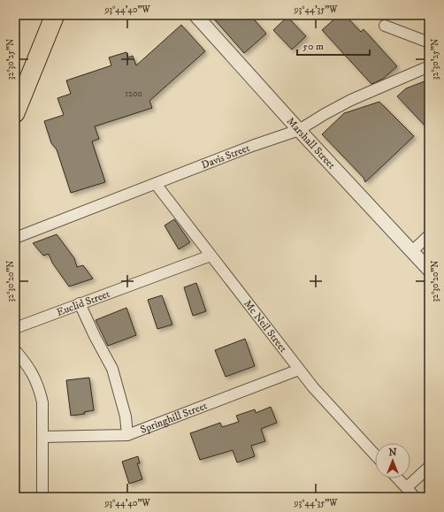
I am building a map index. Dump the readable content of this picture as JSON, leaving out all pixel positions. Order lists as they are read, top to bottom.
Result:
{
  "streets": {
    "street": [
      "Marshall Street",
      "Davis Street",
      "Euclid Street",
      "Mc Neil Street",
      "Springhill Street"
    ]
  },
  "crossings": [
    ["Marshall Street", "Davis Street"],
    ["Davis Street", "Mc Neil Street"],
    ["Euclid Street", "Mc Neil Street"],
    ["Mc Neil Street", "Springhill Street"]
  ],
  "house_numbers": ["1200"],
  "scale_bar": "50 m",
  "north": "top",
  "coordinates": [
    "93°44'40\"W",
    "93°44'35\"W",
    "32°30'25\"N",
    "32°30'20\"N"
  ]
}
